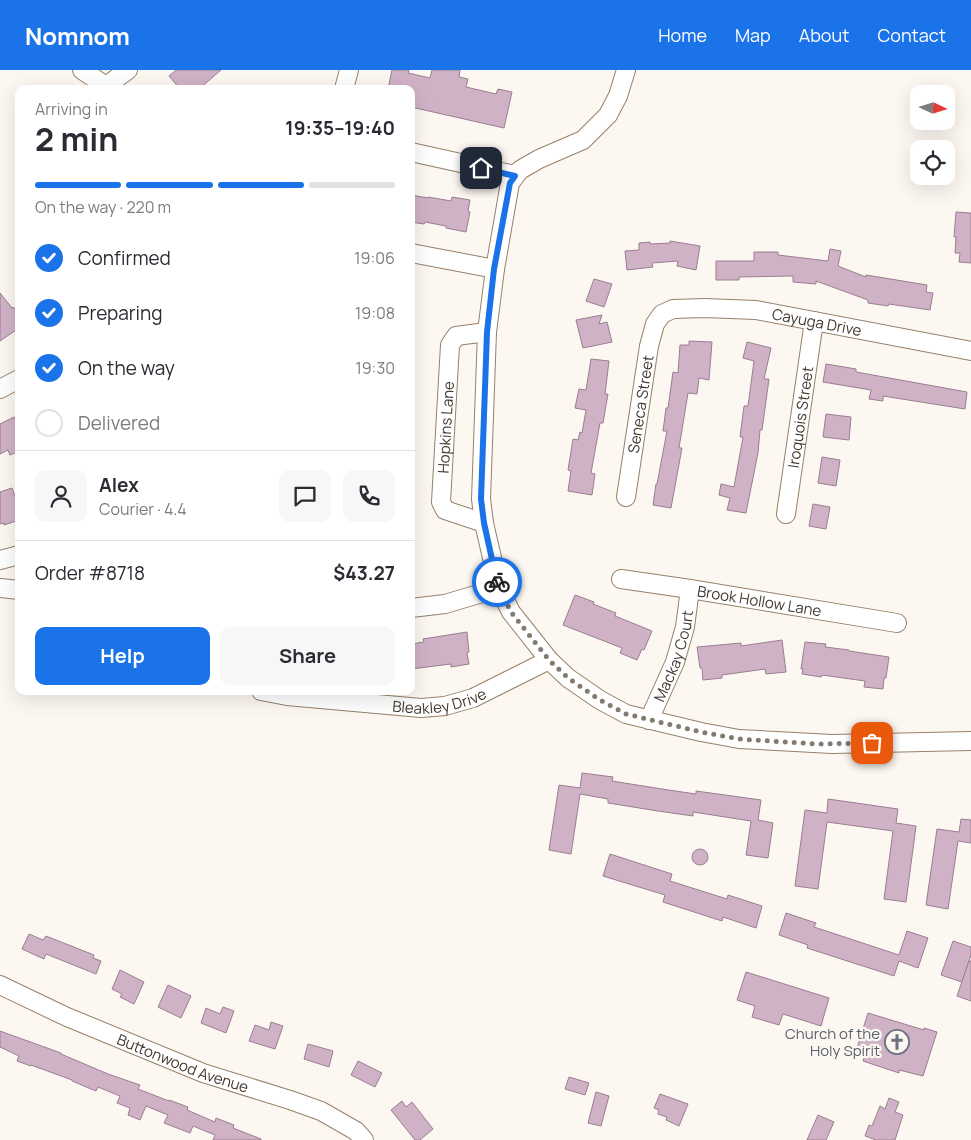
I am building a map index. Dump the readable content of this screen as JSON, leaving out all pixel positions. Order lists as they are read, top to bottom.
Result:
{
  "streets": {
    "street": [
      "Cayuga Drive",
      "Seneca Street",
      "Iroquois Street",
      "Hopkins Lane",
      "Brook Hollow Lane",
      "Mackay Court",
      "Bleakley Drive",
      "Buttonwood Avenue"
    ]
  },
  "crossings": [
    ["Cayuga Drive", "Seneca Street"],
    ["Cayuga Drive", "Iroquois Street"],
    ["Brook Hollow Lane", "Mackay Court"]
  ],
  "places": {
    "church": ["Church of the Holy Spirit"]
  },
  "north": "right",
  "page": {
    "header": "Nomnom",
    "nav": [
      "Home",
      "Map",
      "About",
      "Contact"
    ],
    "heading": ["2 min", "Arriving in", "19:35–19:40"],
    "panel": [
      "Alex",
      "Courier · 4.4",
      "Order #8718",
      "$43.27"
    ],
    "bar": "On the way · 220 m",
    "list": [
      ["Confirmed", "19:06"],
      ["Preparing", "19:08"],
      ["On the way", "19:30"],
      "Delivered"
    ],
    "buttons": ["Help", "Share"]
  }
}
